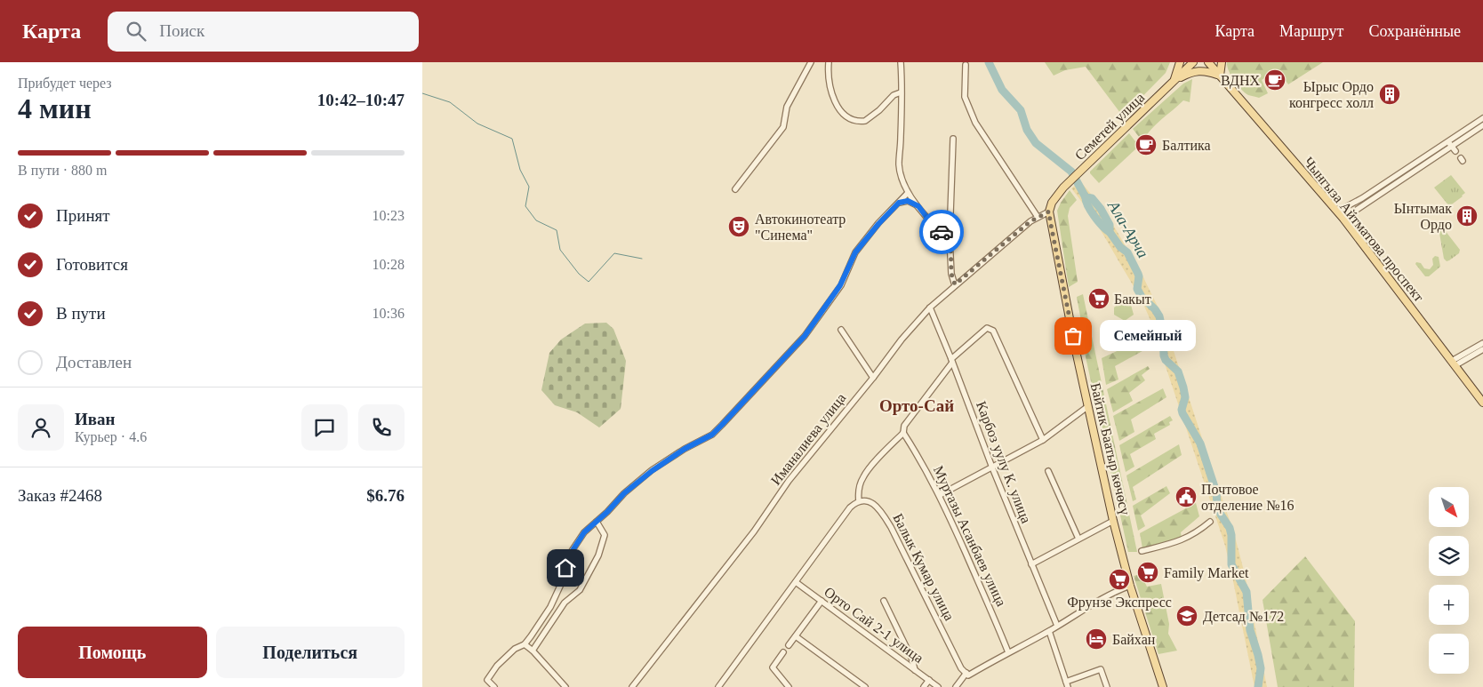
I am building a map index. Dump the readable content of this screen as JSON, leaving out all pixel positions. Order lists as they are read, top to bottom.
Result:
{
  "streets": {
    "main road": ["Семетей улица", "Чынгыза Айтматова проспект", "Байтик Баатыр көчөсү"],
    "street": [
      "Иманалиева улица",
      "Карбоз уулу К. улица",
      "Муртазы Асанбаев улица",
      "Балык Кумар улица",
      "Орто Сай 2-1 улица"
    ]
  },
  "crossings": [
    ["Семетей улица", "Иманалиева улица"],
    ["Семетей улица", "Байтик Баатыр көчөсү"],
    ["Иманалиева улица", "Байтик Баатыр көчөсү"],
    ["Иманалиева улица", "Карбоз уулу К. улица"]
  ],
  "districts": ["Орто-Сай"],
  "water": ["Ала-Арча"],
  "places": {
    "cafe": ["ВДНХ", "Балтика"],
    "building": ["Ырыс Ордо конгресс холл", "Ынтымак Ордо"],
    "theatre": ["Автокинотеатр \"Синема\""],
    "supermarket": ["Бакыт", "Family Market", "Фрунзе Экспресс"],
    "other": ["Семейный"],
    "public building": ["Почтовое отделение №16"],
    "school or university": ["Детсад №172"],
    "hotel": ["Байхан"]
  },
  "north": "bottom right",
  "page": {
    "header": "Карта",
    "search": "Поиск",
    "nav": ["Карта", "Маршрут", "Сохранённые"],
    "heading": ["4 мин", "Прибудет через", "10:42–10:47"],
    "panel": [
      "Иван",
      "Курьер · 4.6",
      "Заказ #2468",
      "$6.76"
    ],
    "bar": "В пути · 880 m",
    "list": [
      ["Принят", "10:23"],
      ["Готовится", "10:28"],
      ["В пути", "10:36"],
      "Доставлен"
    ],
    "bubble": "Семейный",
    "map_buttons": ["+", "−"],
    "buttons": ["Помощь", "Поделиться"]
  }
}
